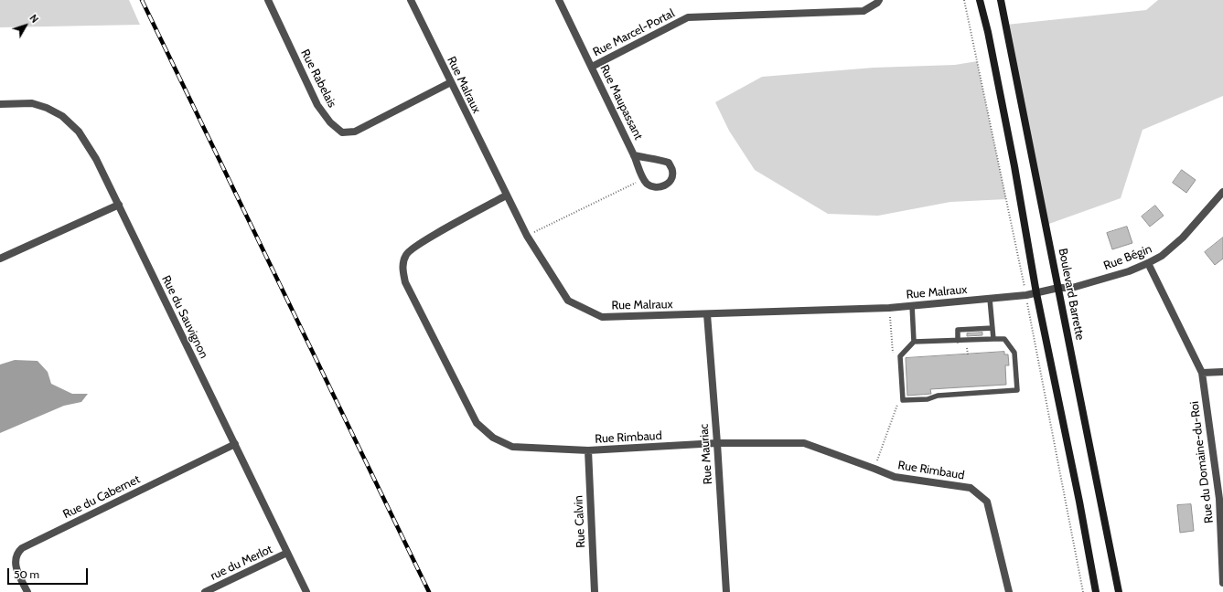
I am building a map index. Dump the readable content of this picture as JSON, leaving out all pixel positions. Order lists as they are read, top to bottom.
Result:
{
  "streets": {
    "main road": ["Boulevard Barrette"],
    "street": [
      "Rue Marcel-Portal",
      "Rue Rabelais",
      "Rue Malraux",
      "Rue Maupassant",
      "Rue Bégin",
      "Rue du Sauvignon",
      "Rue Rimbaud",
      "Rue Mauriac",
      "Rue du Domaine-du-Roi",
      "Rue du Cabernet",
      "Rue Calvin",
      "rue du Merlot"
    ]
  },
  "crossings": [
    ["Rue Marcel-Portal", "Rue Maupassant"],
    ["Rue Rabelais", "Rue Malraux"],
    ["Rue Malraux", "Rue Bégin"],
    ["Rue Malraux", "Boulevard Barrette"],
    ["Rue Malraux", "Rue Rimbaud"],
    ["Rue Malraux", "Rue Mauriac"],
    ["Rue Bégin", "Boulevard Barrette"],
    ["Rue Bégin", "Rue du Domaine-du-Roi"],
    ["Rue du Sauvignon", "Rue du Cabernet"],
    ["Rue du Sauvignon", "rue du Merlot"],
    ["Rue Rimbaud", "Rue Mauriac"],
    ["Rue Rimbaud", "Rue Calvin"]
  ],
  "scale_bar": "50 m",
  "north": "top right"
}
